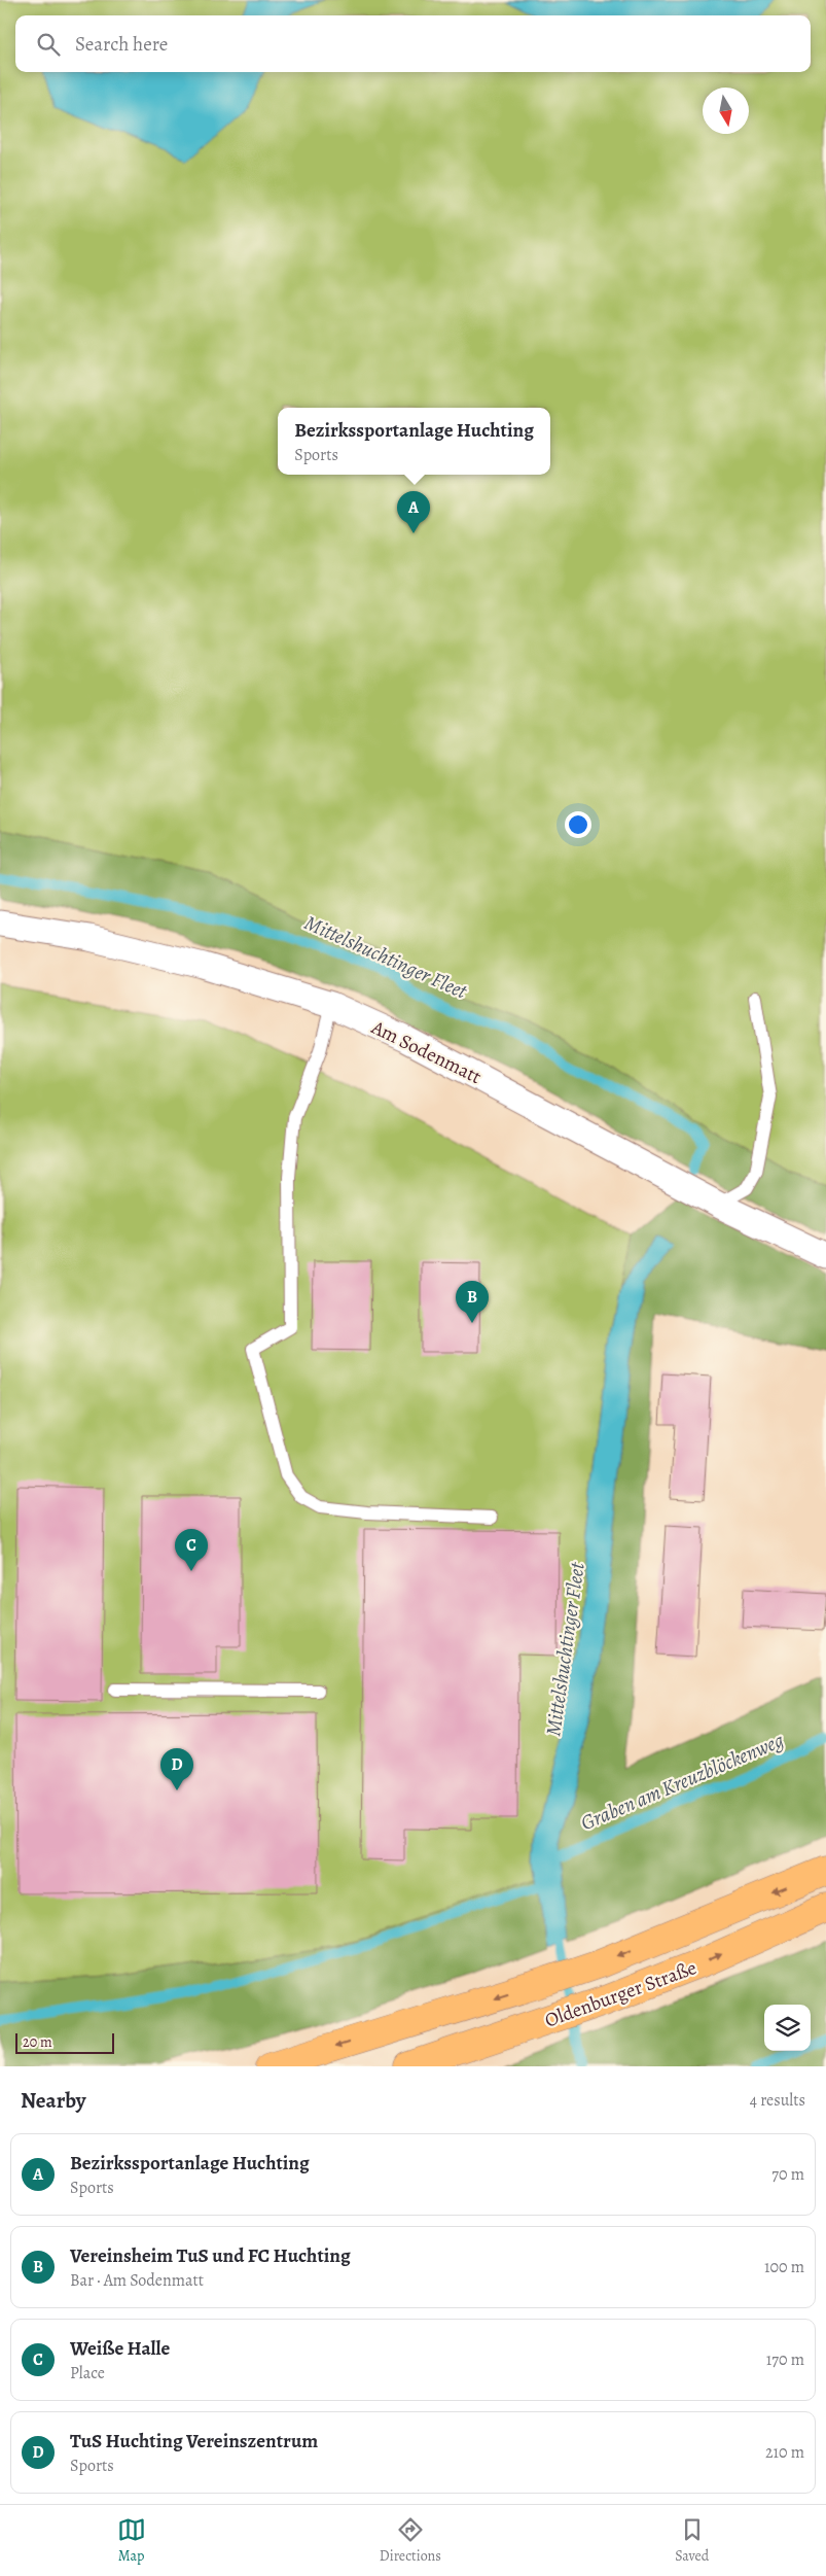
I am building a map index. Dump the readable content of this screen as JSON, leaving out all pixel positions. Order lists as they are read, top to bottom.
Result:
{
  "streets": {
    "highway": ["Oldenburger Straße"],
    "street": ["Am Sodenmatt"]
  },
  "water": ["Mittelshuchtinger Fleet", "Graben am Kreuzblöckenweg"],
  "scale_bar": "20 m",
  "north": "bottom",
  "page": {
    "search": "Search here",
    "popup": ["Bezirkssportanlage Huchting", "Sports"],
    "pins": [
      "A",
      "B",
      "C",
      "D"
    ],
    "scale": "20 m",
    "heading": ["Nearby", "4 results"],
    "list": [
      {
        "mark": "A",
        "name": "Bezirkssportanlage Huchting",
        "note": "Sports",
        "value": "70 m"
      },
      {
        "mark": "B",
        "name": "Vereinsheim TuS und FC Huchting",
        "note": "Bar · Am Sodenmatt",
        "value": "100 m"
      },
      {
        "mark": "C",
        "name": "Weiße Halle",
        "note": "Place",
        "value": "170 m"
      },
      {
        "mark": "D",
        "name": "TuS Huchting Vereinszentrum",
        "note": "Sports",
        "value": "210 m"
      }
    ],
    "nav": ["Map", "Directions", "Saved"]
  }
}
